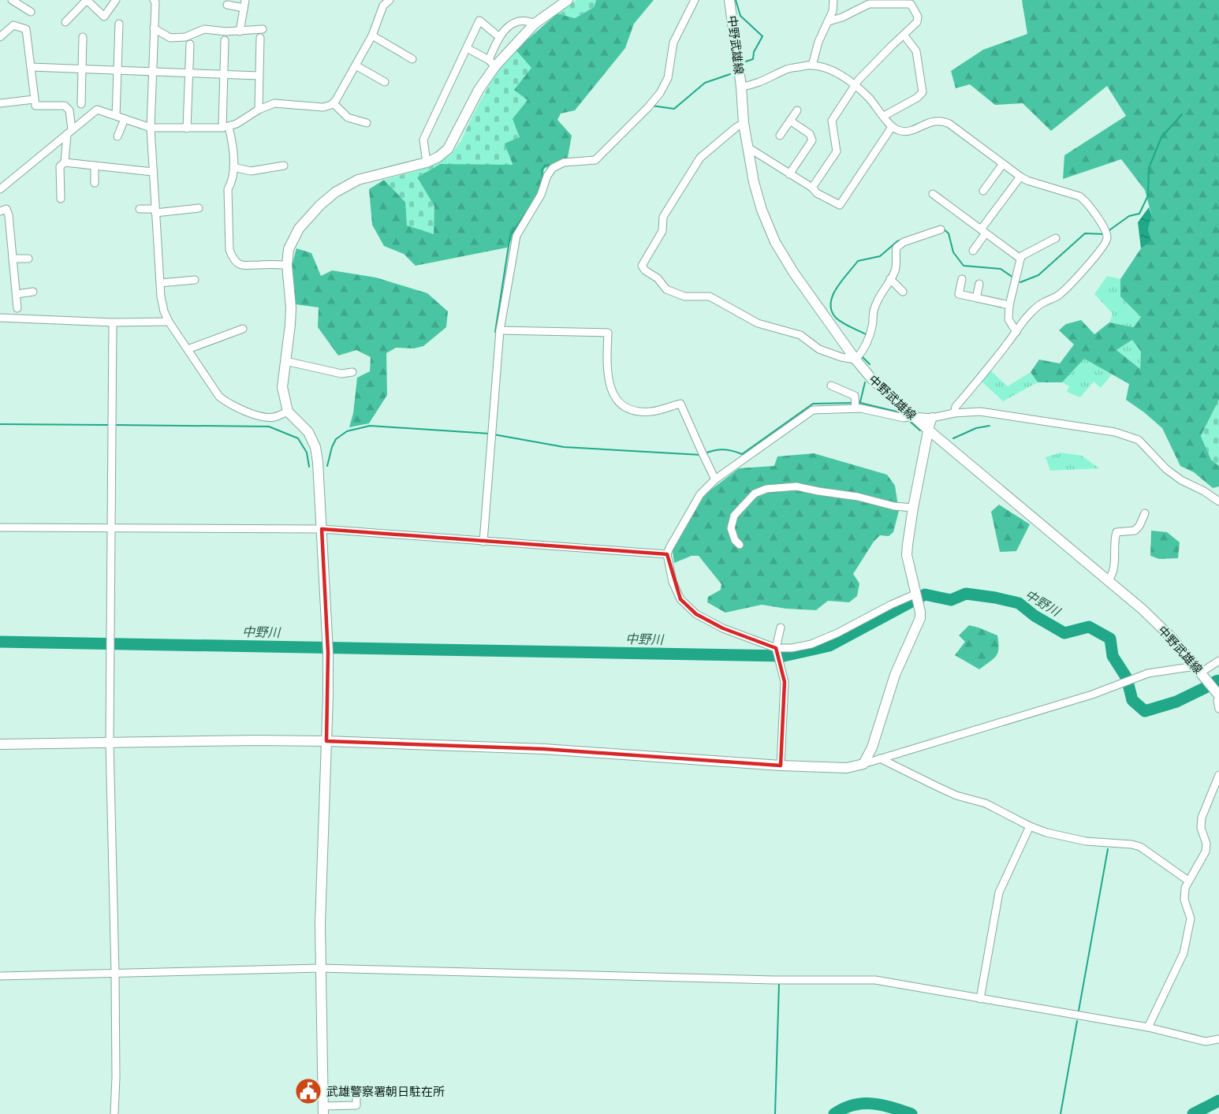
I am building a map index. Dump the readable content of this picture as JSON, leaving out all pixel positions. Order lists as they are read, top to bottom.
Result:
{
  "streets": {
    "street": ["中野武雄線"]
  },
  "water": ["中野川"],
  "places": {
    "public building": ["武雄警察署朝日駐在所"]
  }
}
